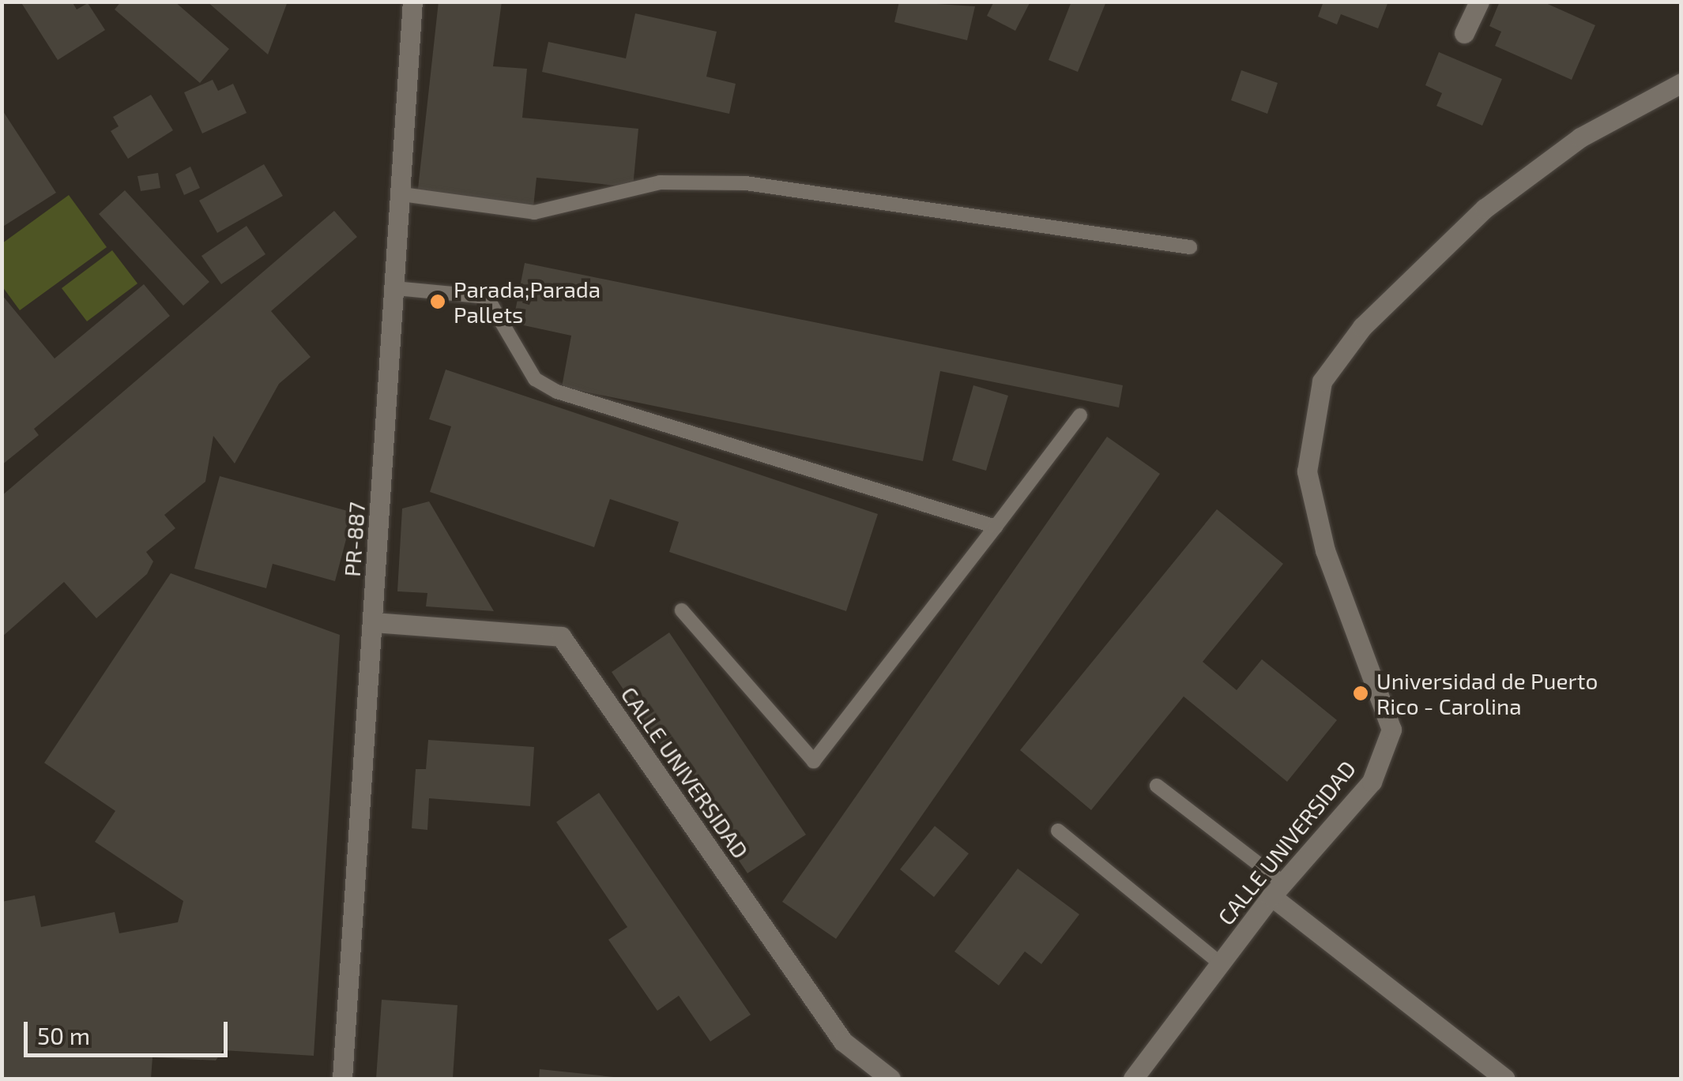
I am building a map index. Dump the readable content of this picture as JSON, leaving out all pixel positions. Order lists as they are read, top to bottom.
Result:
{
  "streets": {
    "street": ["PR-887", "CALLE UNIVERSIDAD"]
  },
  "crossings": [
    ["PR-887", "CALLE UNIVERSIDAD"]
  ],
  "places": ["Parada;Parada Pallets", "Universidad de Puerto Rico - Carolina"],
  "scale_bar": "50 m"
}
